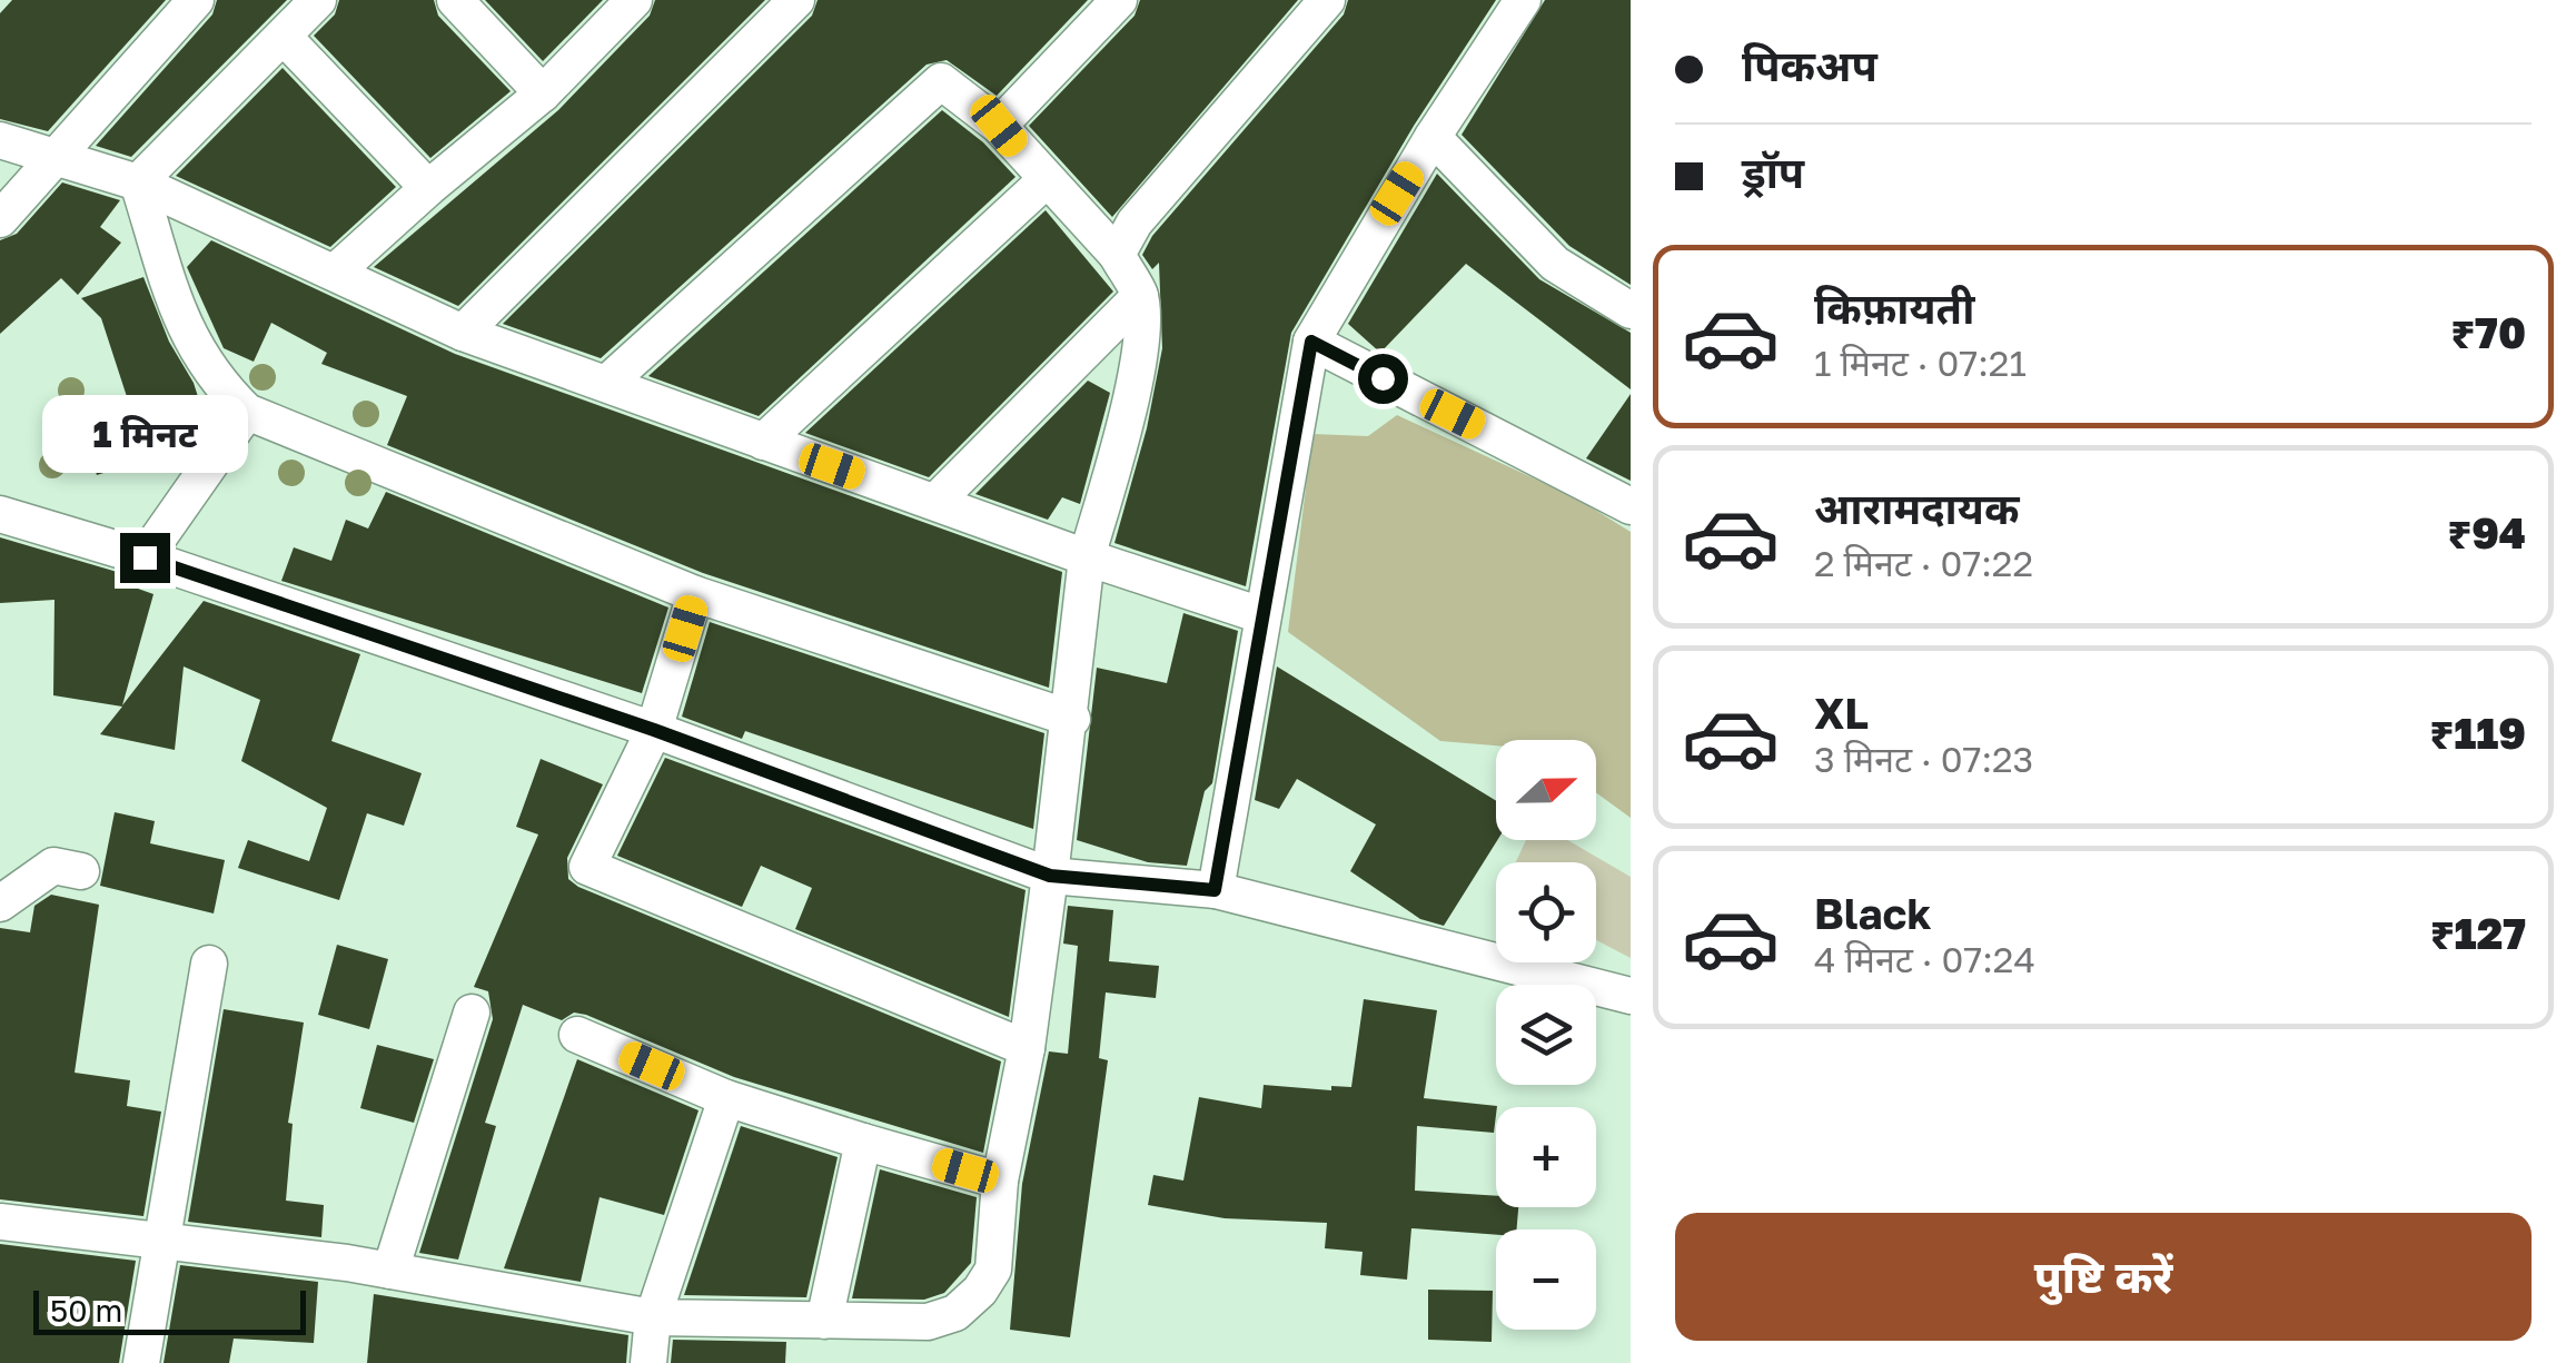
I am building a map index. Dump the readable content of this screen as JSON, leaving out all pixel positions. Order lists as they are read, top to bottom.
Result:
{
  "scale_bar": "50 m",
  "north": "right",
  "page": {
    "banner": ["पिकअप", "ड्रॉप"],
    "list": [
      {
        "name": "किफ़ायती",
        "note": "1 मिनट · 07:21",
        "value": "₹70"
      },
      {
        "name": "आरामदायक",
        "note": "2 मिनट · 07:22",
        "value": "₹94"
      },
      {
        "name": "XL",
        "note": "3 मिनट · 07:23",
        "value": "₹119"
      },
      {
        "name": "Black",
        "note": "4 मिनट · 07:24",
        "value": "₹127"
      }
    ],
    "bubble": "1 मिनट",
    "map_buttons": ["+", "−"],
    "buttons": "पुष्टि करें",
    "scale": "50 m"
  }
}
